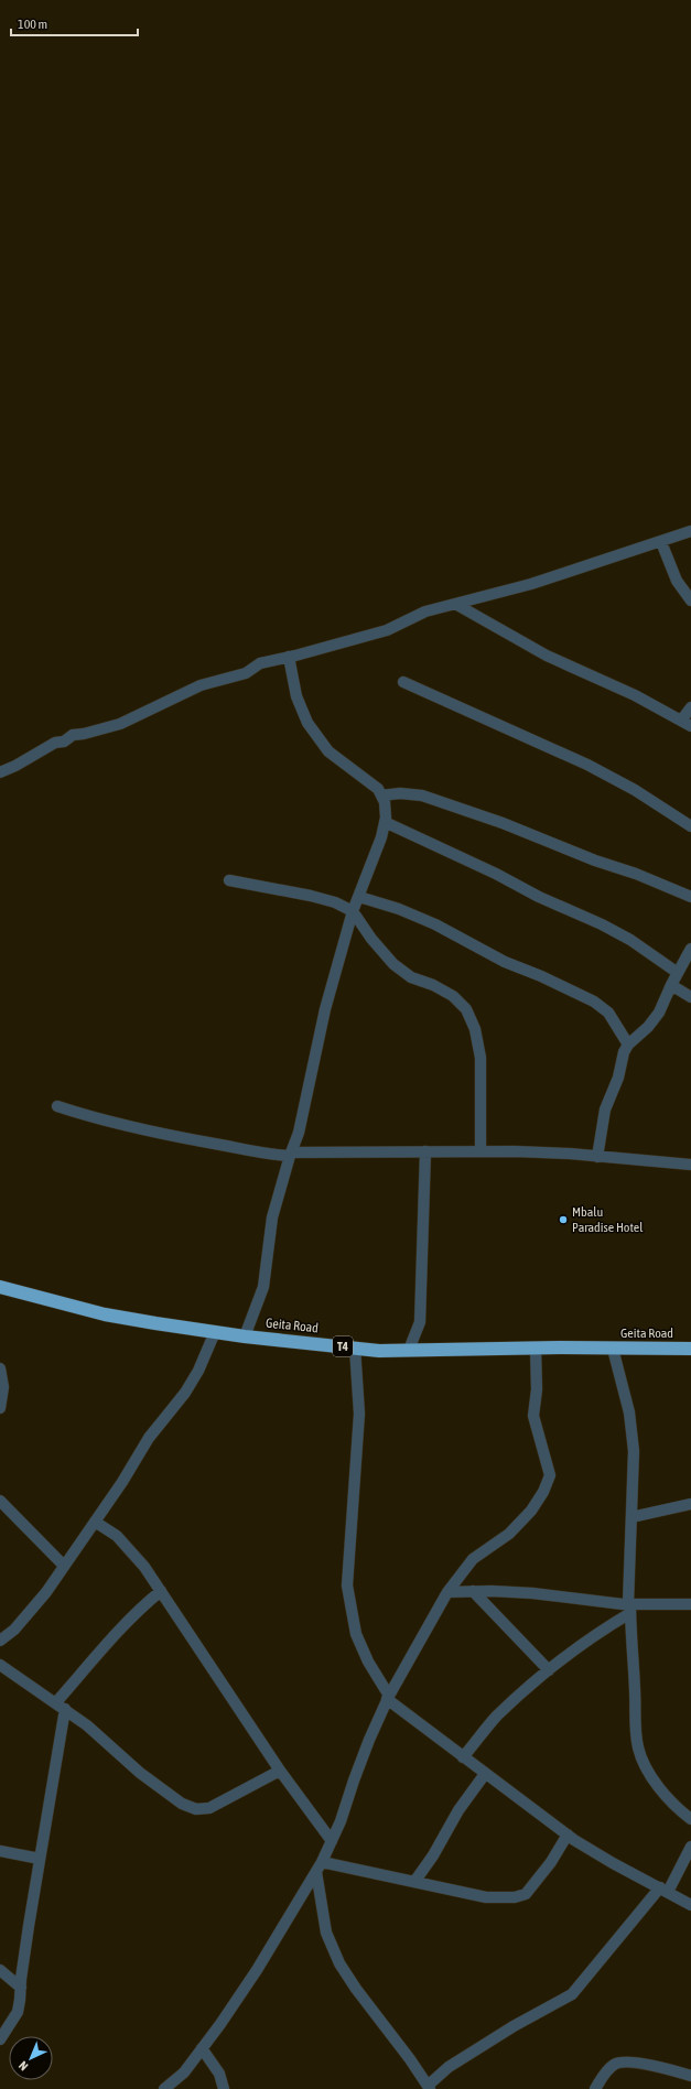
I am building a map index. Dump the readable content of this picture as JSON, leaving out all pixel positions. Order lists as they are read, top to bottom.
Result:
{
  "streets": {
    "highway": ["Geita Road", "T4"]
  },
  "places": ["Mbalu Paradise Hotel"],
  "scale_bar": "100 m",
  "north": "bottom left"
}
